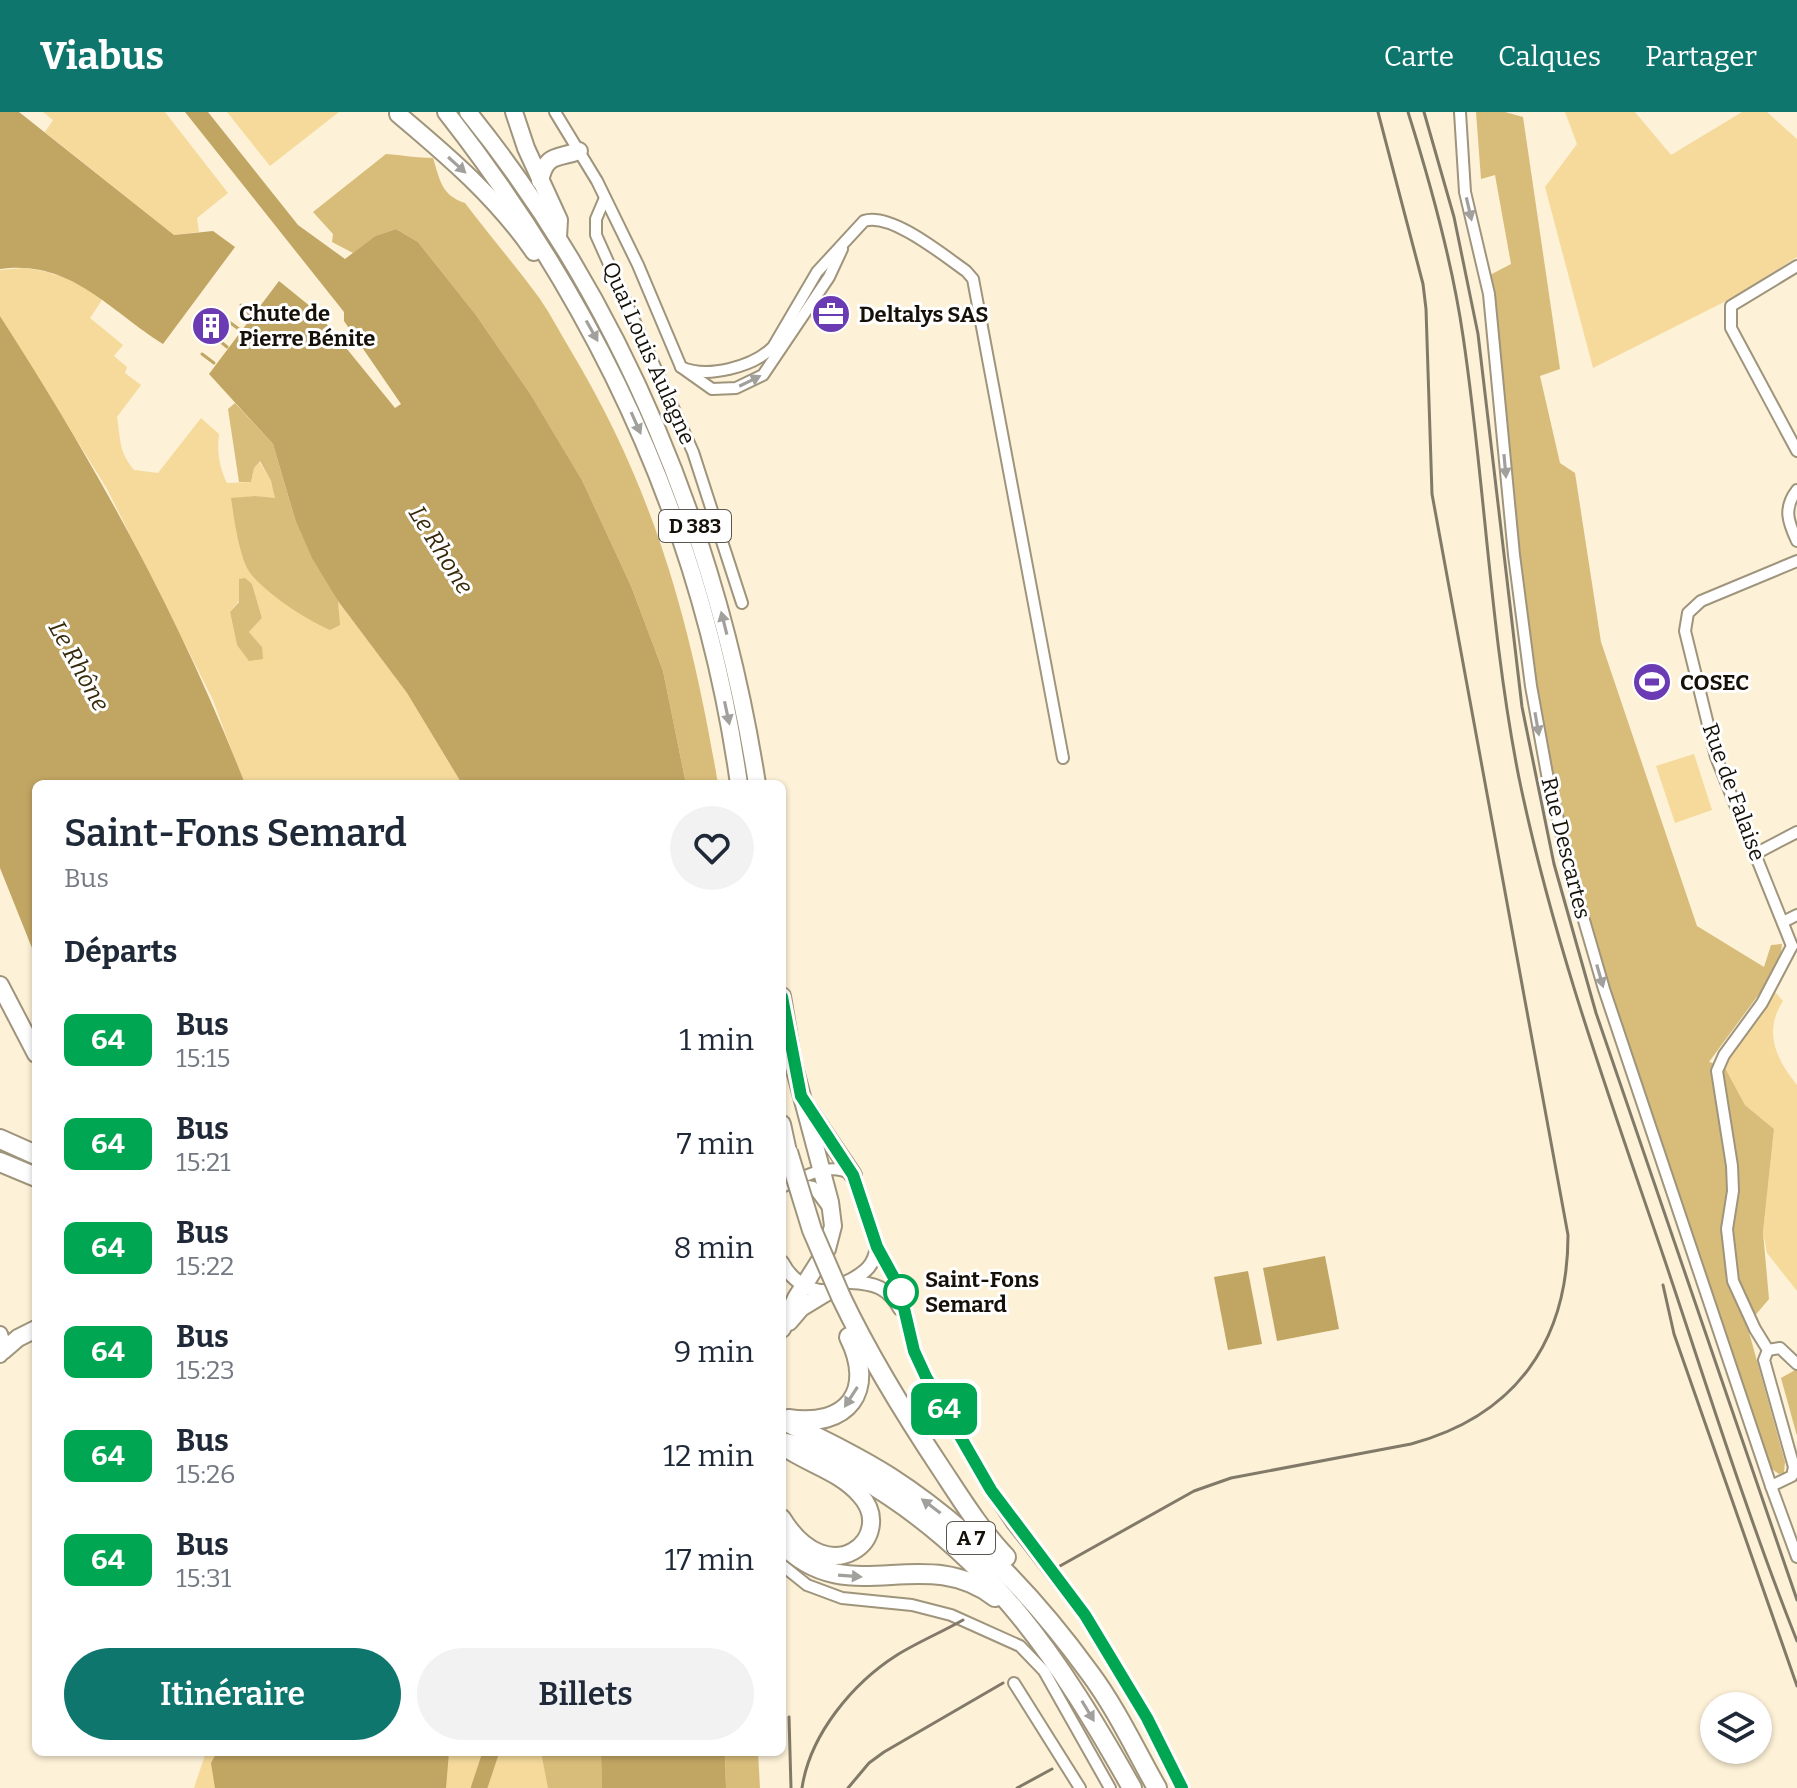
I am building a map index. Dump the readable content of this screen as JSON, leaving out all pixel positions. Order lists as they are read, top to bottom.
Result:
{
  "streets": {
    "highway": ["D 383", "A 7"],
    "street": ["Quai Louis Aulagne", "Rue de Falaise", "Rue Descartes"]
  },
  "one_way": ["Rue Descartes"],
  "water": ["Le Rhone", "Le Rhône"],
  "places": {
    "office": ["Deltalys SAS"],
    "building": ["Chute de Pierre Bénite"],
    "sports": ["COSEC"],
    "other": ["Saint-Fons Semard"]
  },
  "lines": ["bus line 64"],
  "page": {
    "header": "Viabus",
    "nav": ["Carte", "Calques", "Partager"],
    "on_map": "64",
    "heading": [
      ["Saint-Fons Semard", "Bus"],
      "Départs"
    ],
    "list": [
      {
        "mark": "64",
        "name": "Bus",
        "note": "15:15",
        "value": "1 min"
      },
      {
        "mark": "64",
        "name": "Bus",
        "note": "15:21",
        "value": "7 min"
      },
      {
        "mark": "64",
        "name": "Bus",
        "note": "15:22",
        "value": "8 min"
      },
      {
        "mark": "64",
        "name": "Bus",
        "note": "15:23",
        "value": "9 min"
      },
      {
        "mark": "64",
        "name": "Bus",
        "note": "15:26",
        "value": "12 min"
      },
      {
        "mark": "64",
        "name": "Bus",
        "note": "15:31",
        "value": "17 min"
      }
    ],
    "buttons": ["Itinéraire", "Billets"]
  }
}
